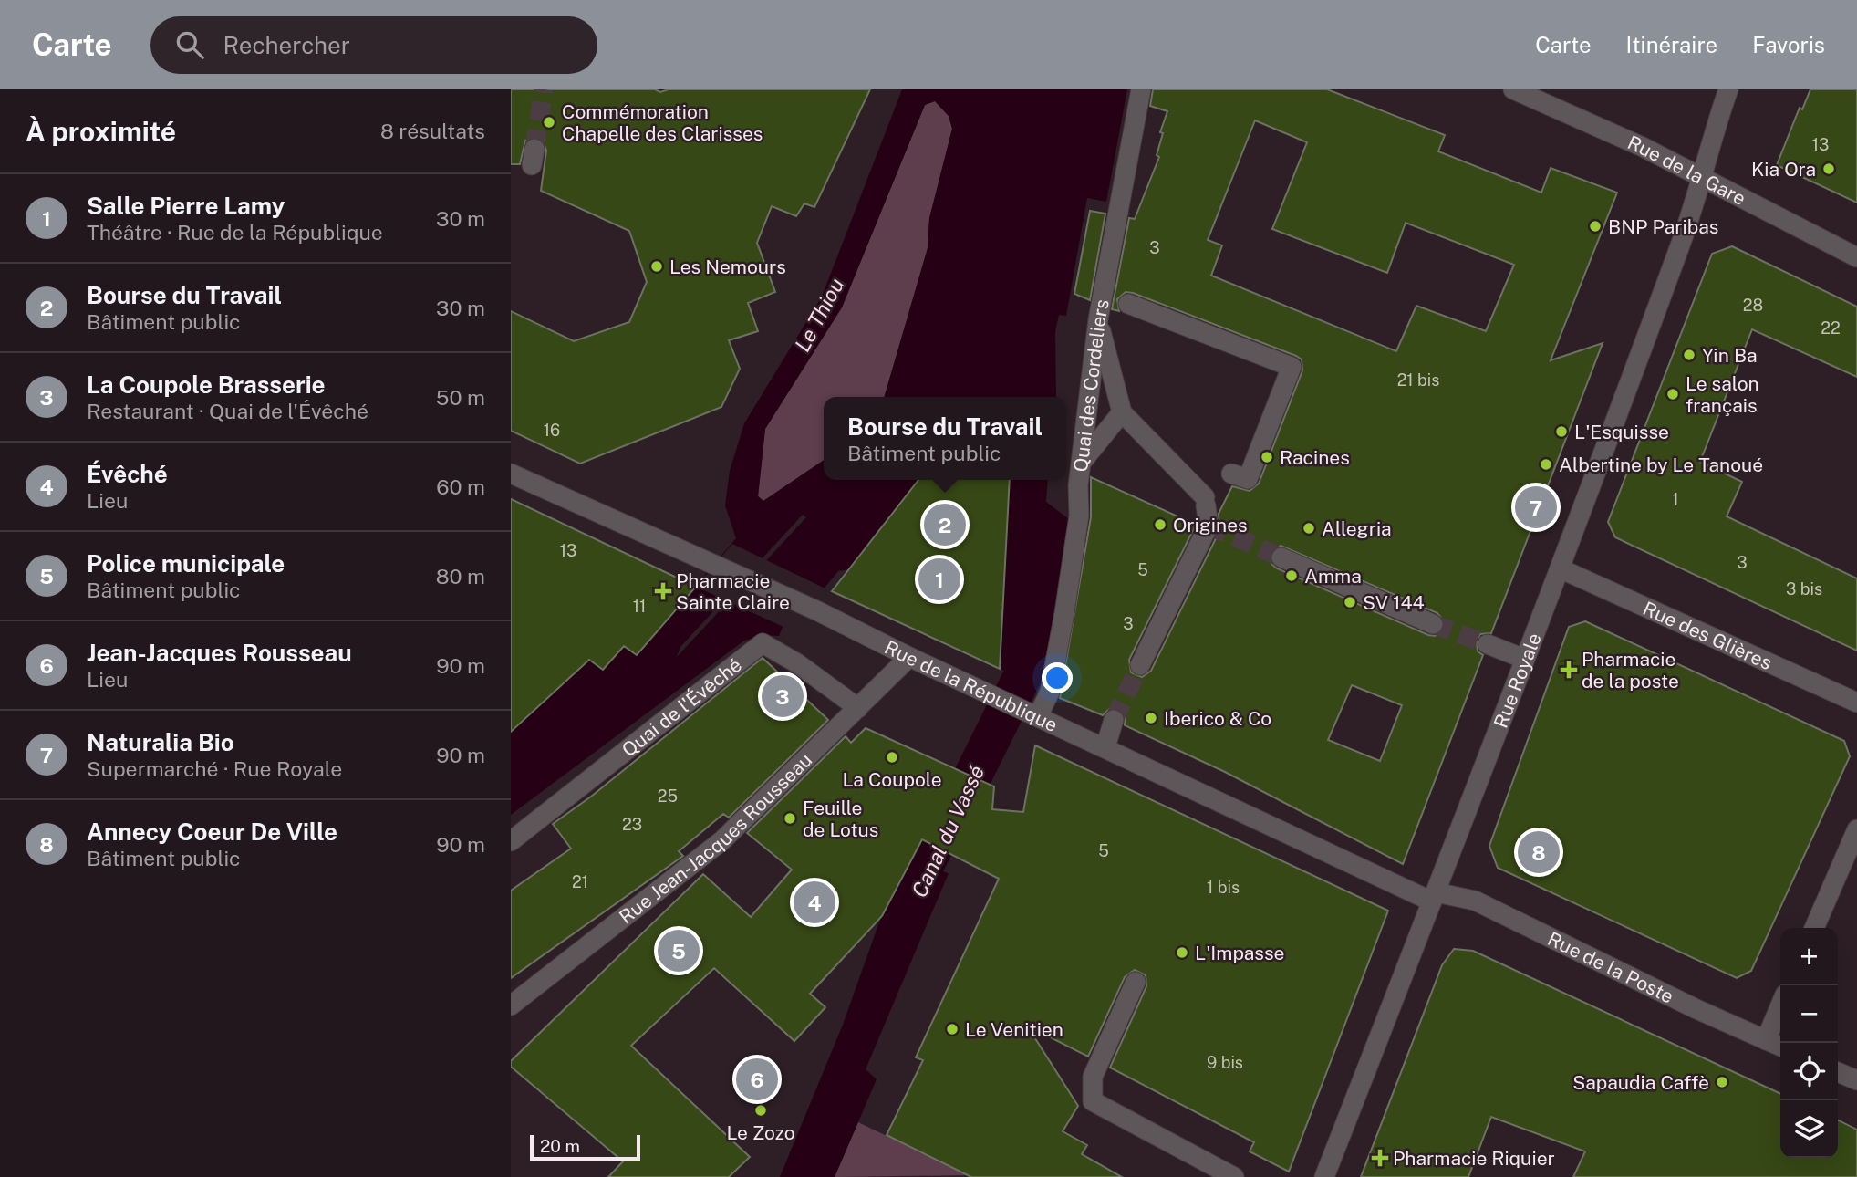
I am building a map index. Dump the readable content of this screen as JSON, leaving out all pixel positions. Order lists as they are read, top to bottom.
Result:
{
  "streets": {
    "street": [
      "Rue de la Gare",
      "Quai des Cordeliers",
      "Rue des Glières",
      "Rue Royale",
      "Rue de la République",
      "Quai de l'Évêché",
      "Rue Jean-Jacques Rousseau",
      "Rue de la Poste"
    ]
  },
  "crossings": [
    ["Rue de la Gare", "Rue Royale"],
    ["Quai des Cordeliers", "Rue de la République"],
    ["Rue des Glières", "Rue Royale"],
    ["Rue Royale", "Rue de la République"],
    ["Rue Royale", "Rue de la Poste"],
    ["Rue de la République", "Rue Jean-Jacques Rousseau"],
    ["Rue de la République", "Rue de la Poste"],
    ["Quai de l'Évêché", "Rue Jean-Jacques Rousseau"]
  ],
  "water": ["Le Thiou", "Canal du Vassé"],
  "places": {
    "other": [
      "Commémoration Chapelle des Clarisses",
      "Kia Ora",
      "BNP Paribas",
      "Les Nemours",
      "Yin Ba",
      "Le salon français",
      "L'Esquisse",
      "Racines",
      "Albertine by Le Tanoué",
      "Origines",
      "Allegria",
      "Amma",
      "SV 144",
      "Iberico & Co",
      "La Coupole",
      "Feuille de Lotus",
      "L'Impasse",
      "Le Venitien",
      "Sapaudia Caffè",
      "Le Zozo"
    ],
    "health": ["Pharmacie Sainte Claire", "Pharmacie de la poste", "Pharmacie Riquier"]
  },
  "house_numbers": [
    "13",
    "3",
    "28",
    "22",
    "21 bis",
    "16",
    "1",
    "13",
    "3",
    "5",
    "3 bis",
    "11",
    "3",
    "25",
    "23",
    "5",
    "21",
    "1 bis",
    "9 bis"
  ],
  "scale_bar": "20 m",
  "page": {
    "header": "Carte",
    "search": "Rechercher",
    "nav": ["Carte", "Itinéraire", "Favoris"],
    "heading": ["À proximité", "8 résultats"],
    "list": [
      {
        "mark": "1",
        "name": "Salle Pierre Lamy",
        "note": "Théâtre · Rue de la République",
        "value": "30 m"
      },
      {
        "mark": "2",
        "name": "Bourse du Travail",
        "note": "Bâtiment public",
        "value": "30 m"
      },
      {
        "mark": "3",
        "name": "La Coupole Brasserie",
        "note": "Restaurant · Quai de l'Évêché",
        "value": "50 m"
      },
      {
        "mark": "4",
        "name": "Évêché",
        "note": "Lieu",
        "value": "60 m"
      },
      {
        "mark": "5",
        "name": "Police municipale",
        "note": "Bâtiment public",
        "value": "80 m"
      },
      {
        "mark": "6",
        "name": "Jean-Jacques Rousseau",
        "note": "Lieu",
        "value": "90 m"
      },
      {
        "mark": "7",
        "name": "Naturalia Bio",
        "note": "Supermarché · Rue Royale",
        "value": "90 m"
      },
      {
        "mark": "8",
        "name": "Annecy Coeur De Ville",
        "note": "Bâtiment public",
        "value": "90 m"
      }
    ],
    "popup": ["Bourse du Travail", "Bâtiment public"],
    "pins": [
      "7",
      "2",
      "1",
      "3",
      "8",
      "4",
      "5",
      "6"
    ],
    "map_buttons": ["+", "−"],
    "scale": "20 m"
  }
}
